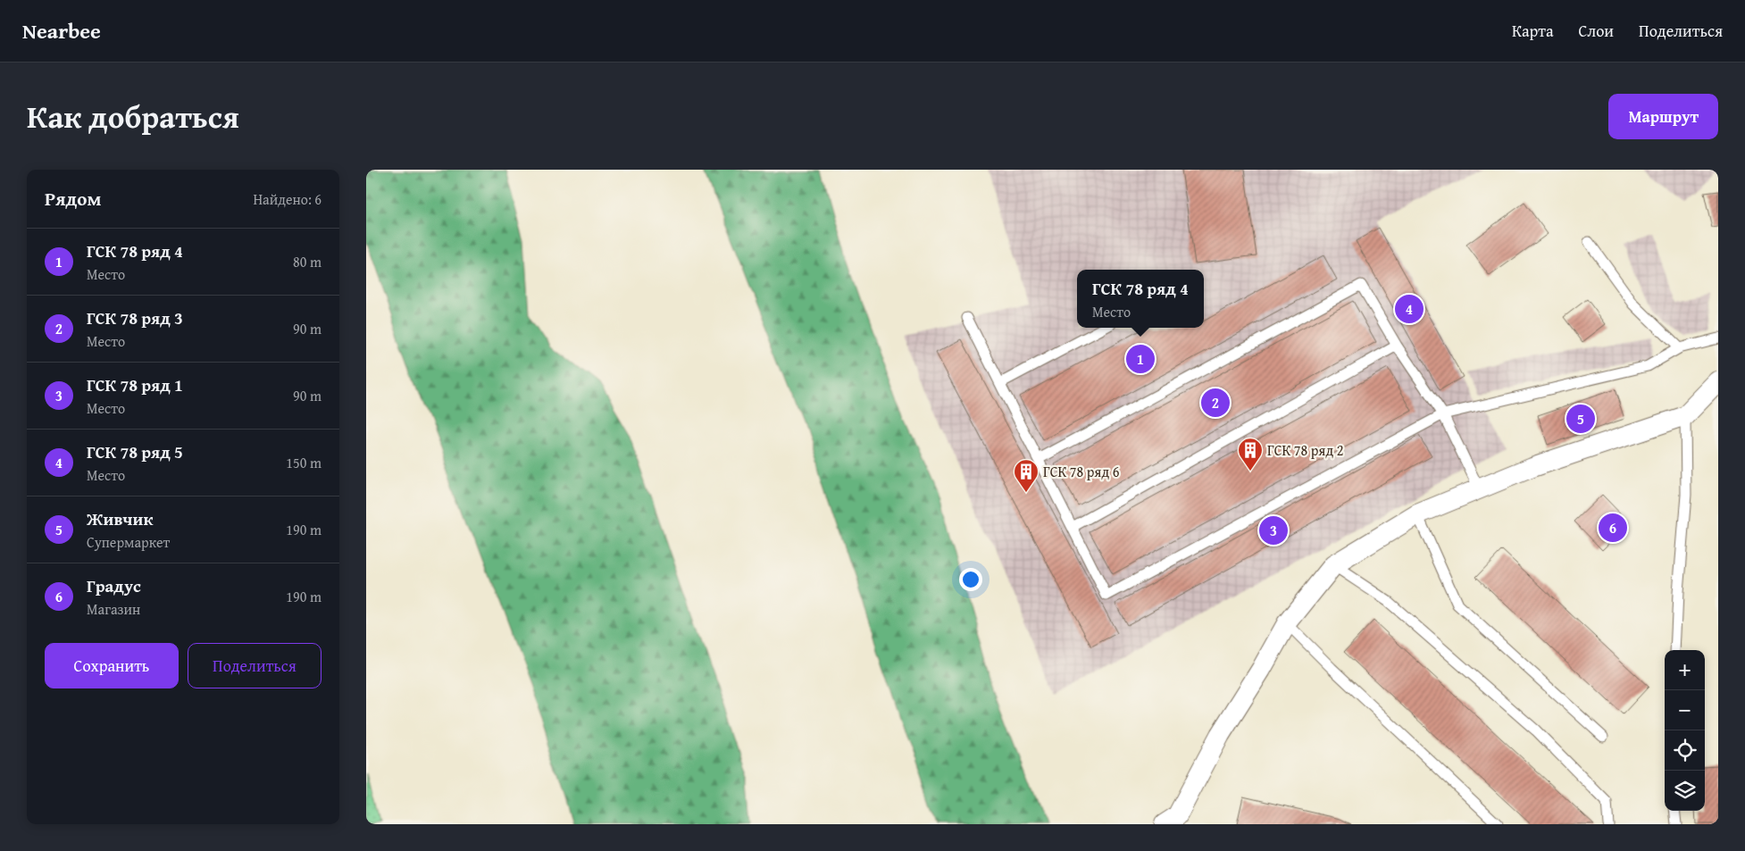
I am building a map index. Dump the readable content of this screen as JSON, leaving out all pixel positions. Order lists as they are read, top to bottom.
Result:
{
  "places": {
    "building": ["ГСК 78 ряд 2", "ГСК 78 ряд 6"]
  },
  "page": {
    "header": "Nearbee",
    "nav": ["Карта", "Слои", "Поделиться"],
    "title": "Как добраться",
    "buttons": [
      "Маршрут",
      ["Сохранить", "Поделиться"]
    ],
    "heading": ["Рядом", "Найдено: 6"],
    "list": [
      {
        "mark": "1",
        "name": "ГСК 78 ряд 4",
        "note": "Место",
        "value": "80 m"
      },
      {
        "mark": "2",
        "name": "ГСК 78 ряд 3",
        "note": "Место",
        "value": "90 m"
      },
      {
        "mark": "3",
        "name": "ГСК 78 ряд 1",
        "note": "Место",
        "value": "90 m"
      },
      {
        "mark": "4",
        "name": "ГСК 78 ряд 5",
        "note": "Место",
        "value": "150 m"
      },
      {
        "mark": "5",
        "name": "Живчик",
        "note": "Супермаркет",
        "value": "190 m"
      },
      {
        "mark": "6",
        "name": "Градус",
        "note": "Магазин",
        "value": "190 m"
      }
    ],
    "popup": ["ГСК 78 ряд 4", "Место"],
    "pins": [
      "4",
      "1",
      "2",
      "5",
      "6",
      "3"
    ],
    "map_buttons": ["+", "−"]
  }
}
